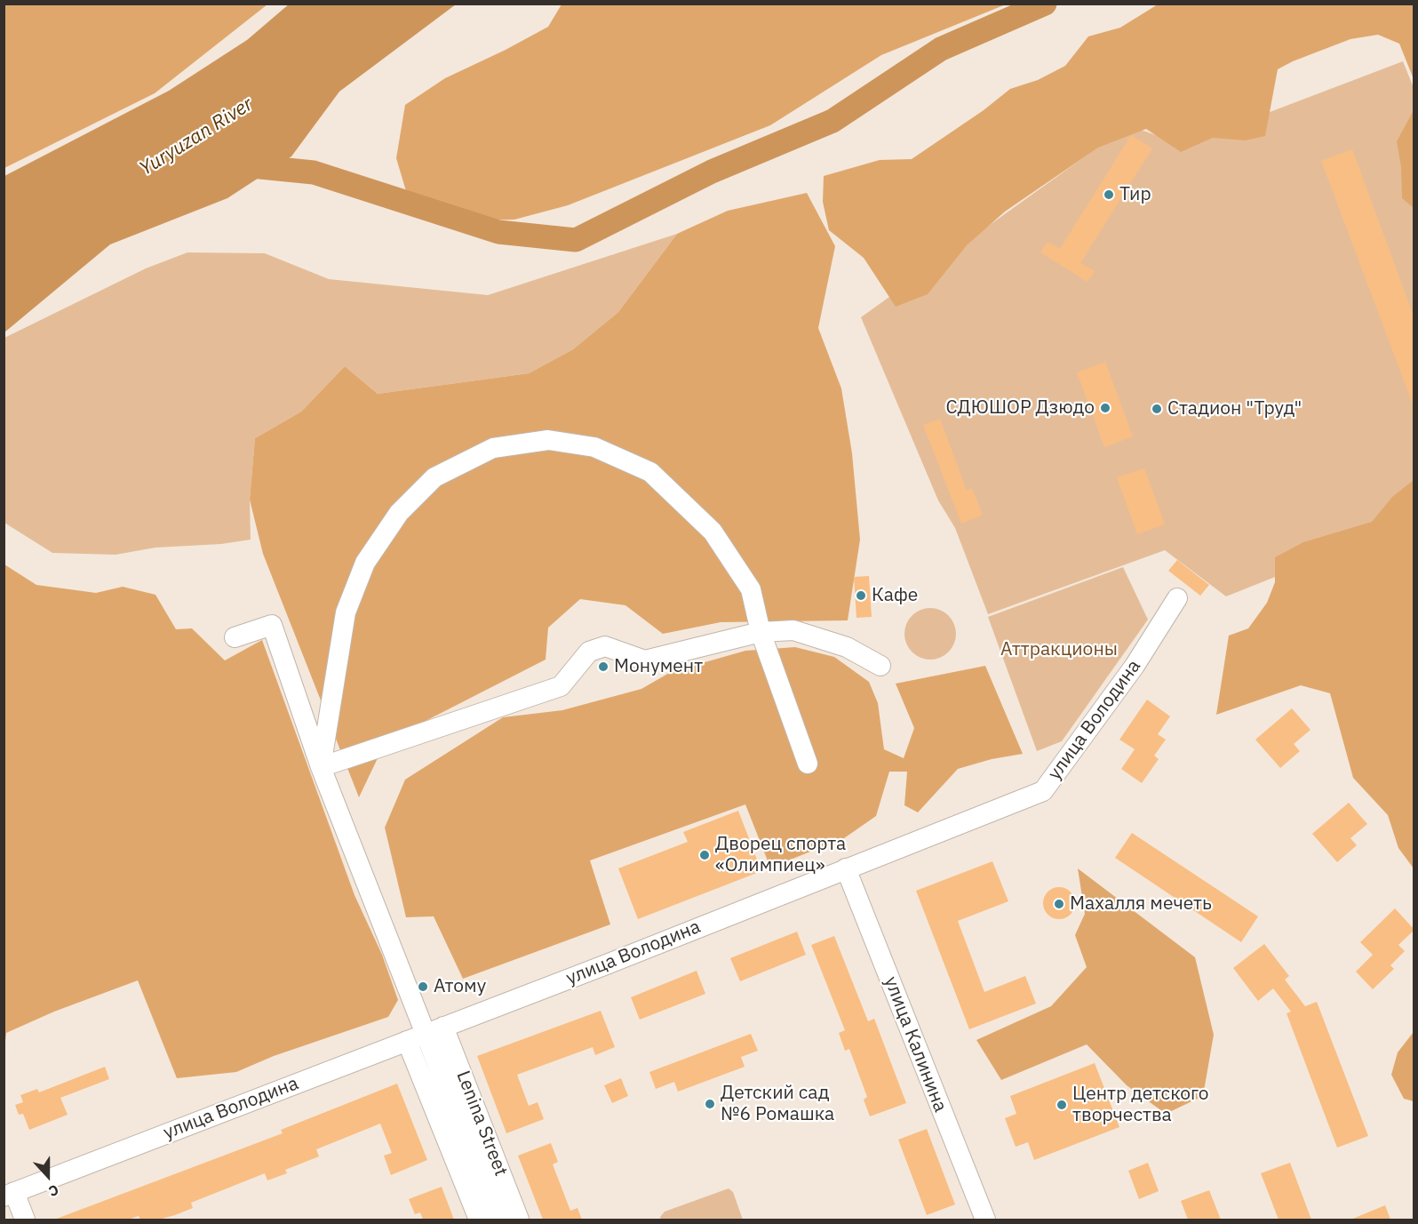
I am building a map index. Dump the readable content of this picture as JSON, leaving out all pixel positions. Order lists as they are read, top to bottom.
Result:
{
  "streets": {
    "street": ["улица Володина", "улица Калинина", "Lenina Street"]
  },
  "crossings": [
    ["улица Володина", "улица Калинина"],
    ["улица Володина", "Lenina Street"]
  ],
  "water": ["Yuryuzan River"],
  "parks": ["Аттракционы"],
  "places": [
    "Тир",
    "СДЮШОР Дзюдо",
    "Стадион \"Труд\"",
    "Кафе",
    "Монумент",
    "Дворец спорта «Олимпиец»",
    "Махалля мечеть",
    "Атому",
    "Детский сад №6 Ромашка",
    "Центр детского творчества"
  ],
  "north": "bottom"
}
